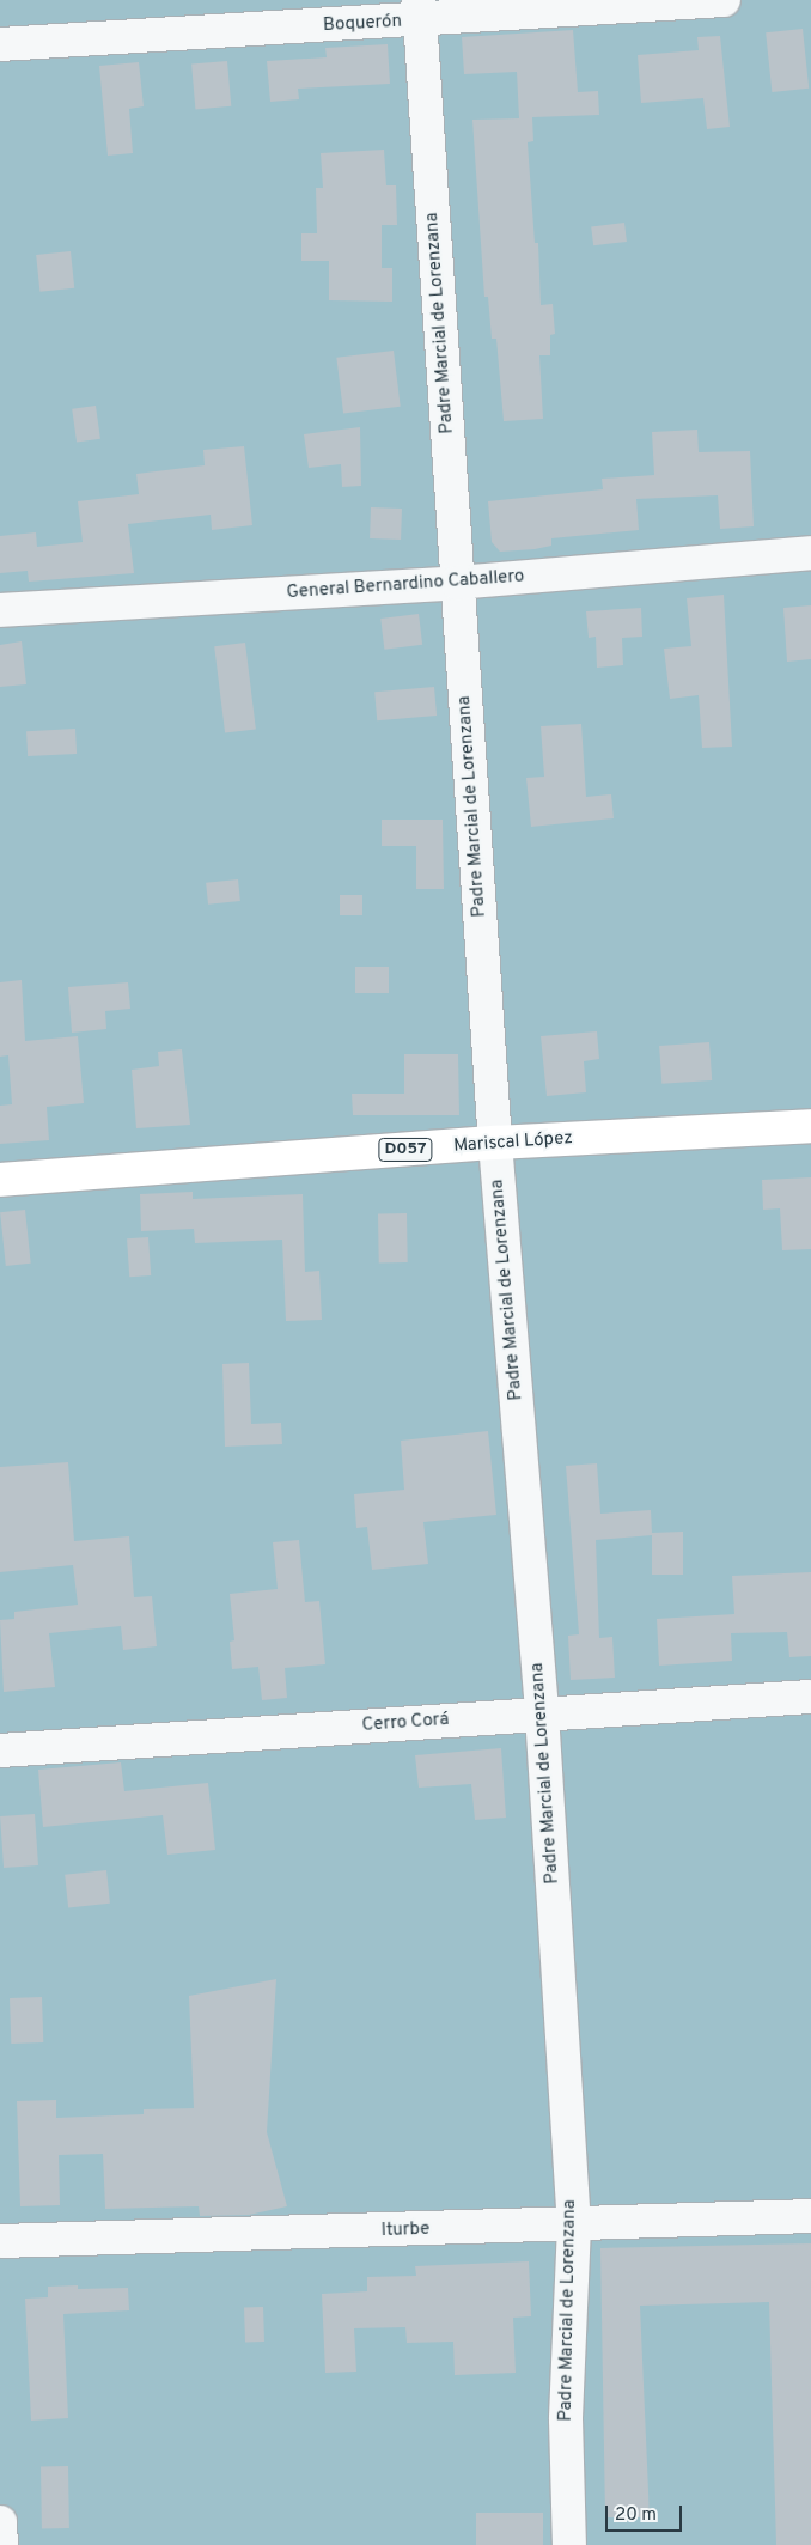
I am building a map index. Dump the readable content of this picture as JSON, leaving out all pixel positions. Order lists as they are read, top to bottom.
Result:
{
  "streets": {
    "main road": ["Mariscal López", "D057"],
    "street": [
      "Boquerón",
      "Padre Marcial de Lorenzana",
      "General Bernardino Caballero",
      "Cerro Corá",
      "Iturbe"
    ]
  },
  "crossings": [
    ["Boquerón", "Padre Marcial de Lorenzana"],
    ["Padre Marcial de Lorenzana", "General Bernardino Caballero"],
    ["Padre Marcial de Lorenzana", "Mariscal López"],
    ["Padre Marcial de Lorenzana", "Cerro Corá"],
    ["Padre Marcial de Lorenzana", "Iturbe"]
  ],
  "scale_bar": "20 m"
}
